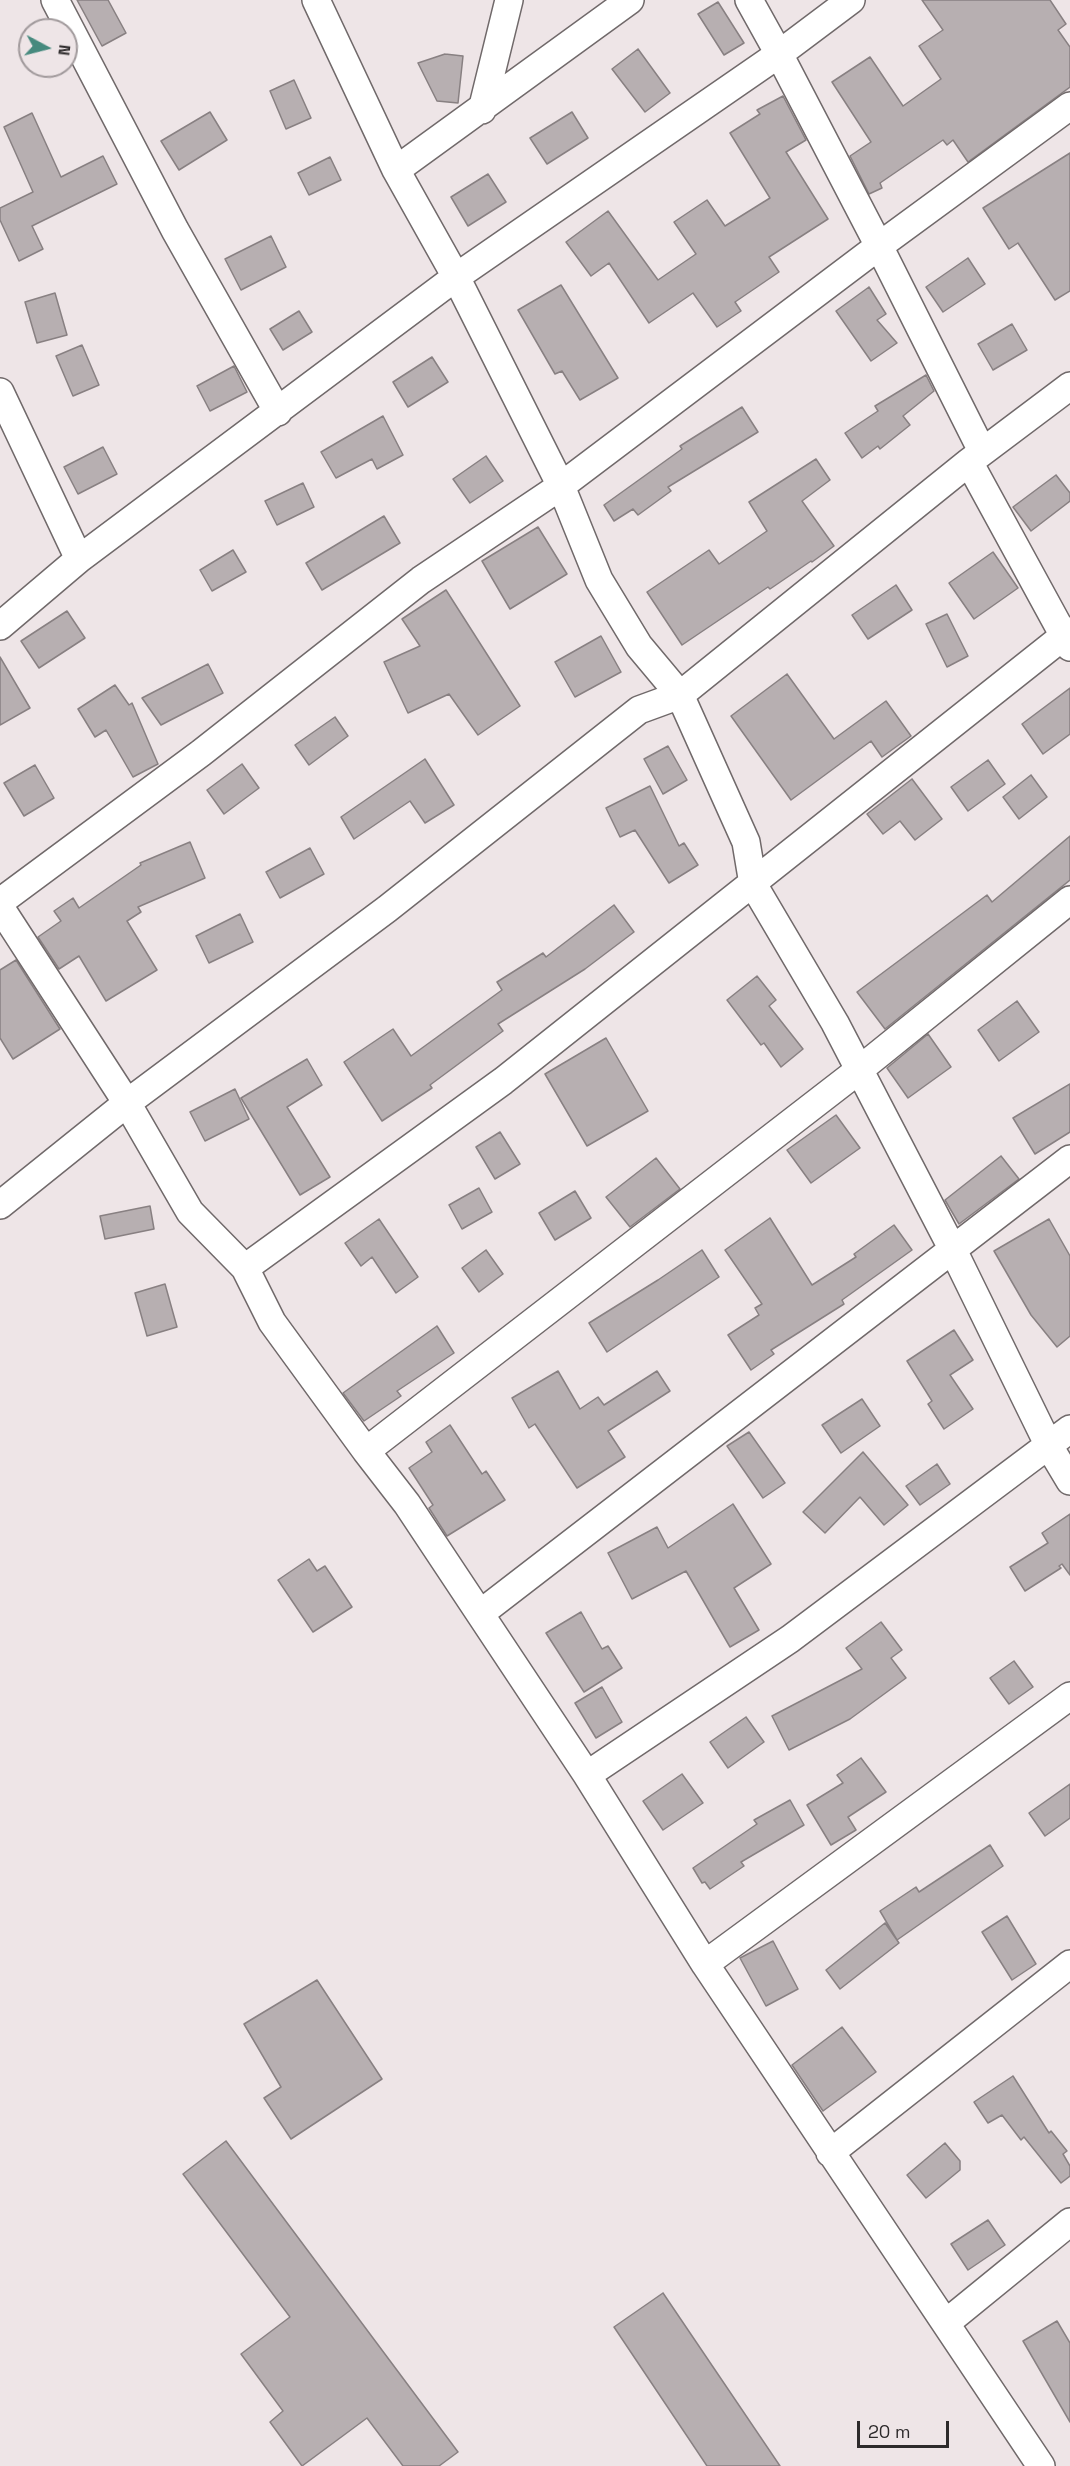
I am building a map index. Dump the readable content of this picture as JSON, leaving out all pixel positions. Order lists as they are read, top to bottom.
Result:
{
  "scale_bar": "20 m",
  "north": "right"
}
